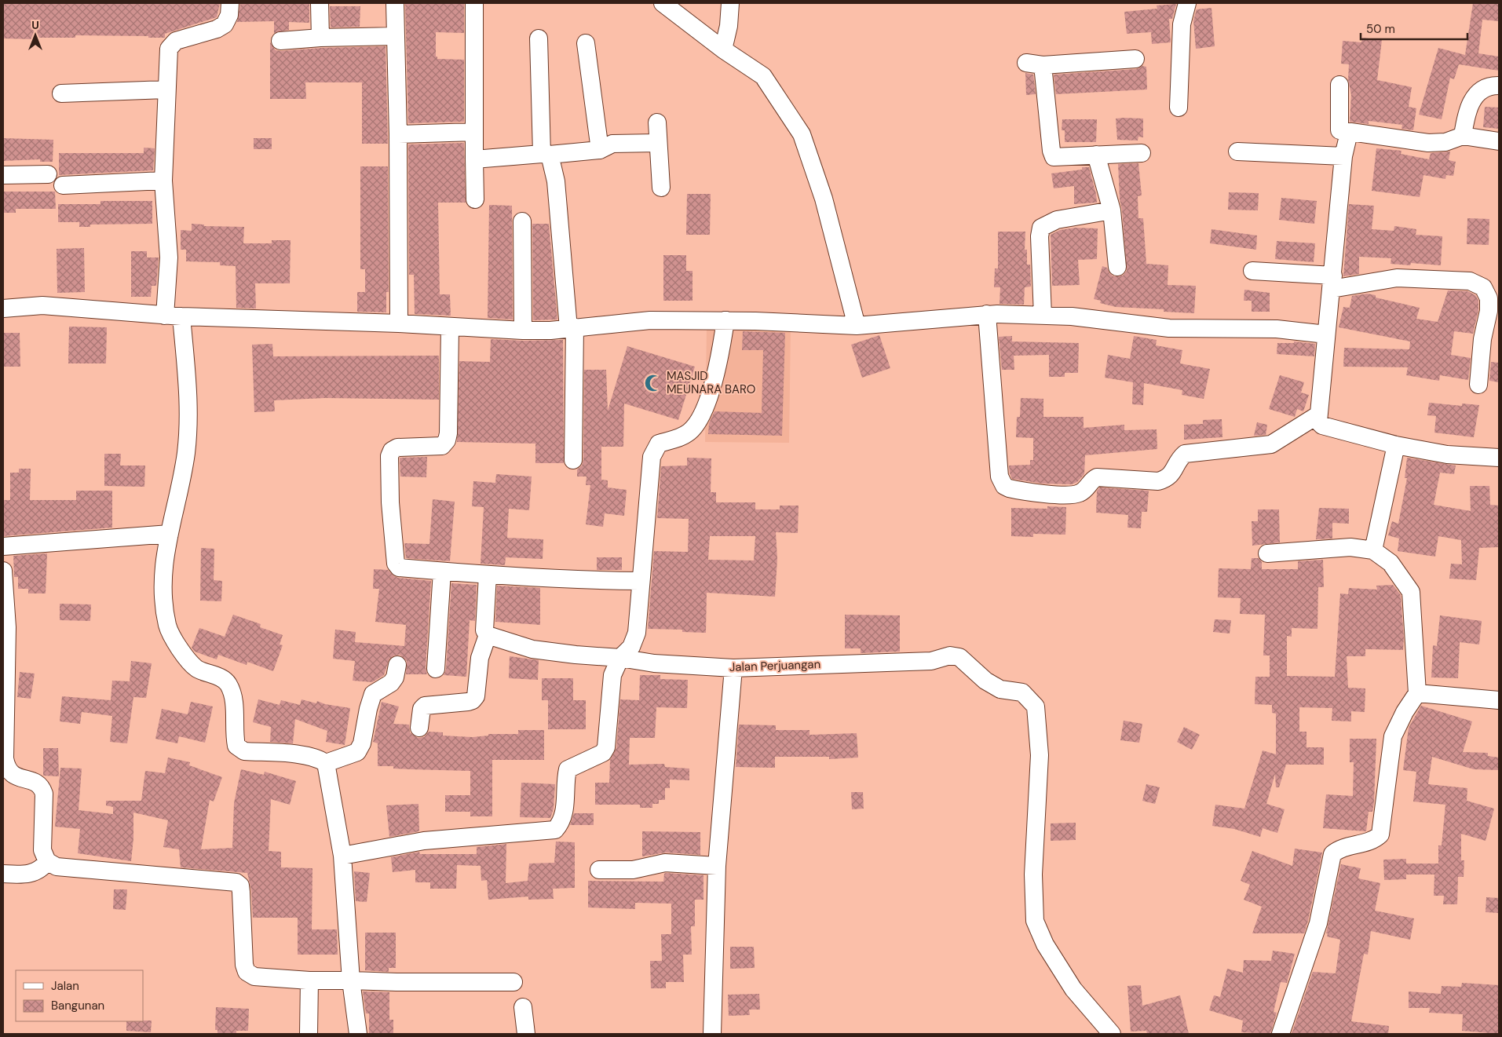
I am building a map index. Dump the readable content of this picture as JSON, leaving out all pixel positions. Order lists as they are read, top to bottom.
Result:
{
  "streets": {
    "street": ["Jalan Perjuangan"]
  },
  "places": {
    "mosque": ["MASJID MEUNARA BARO"]
  },
  "legend": ["Jalan", "Bangunan"],
  "scale_bar": "50 m",
  "north": "top"
}
